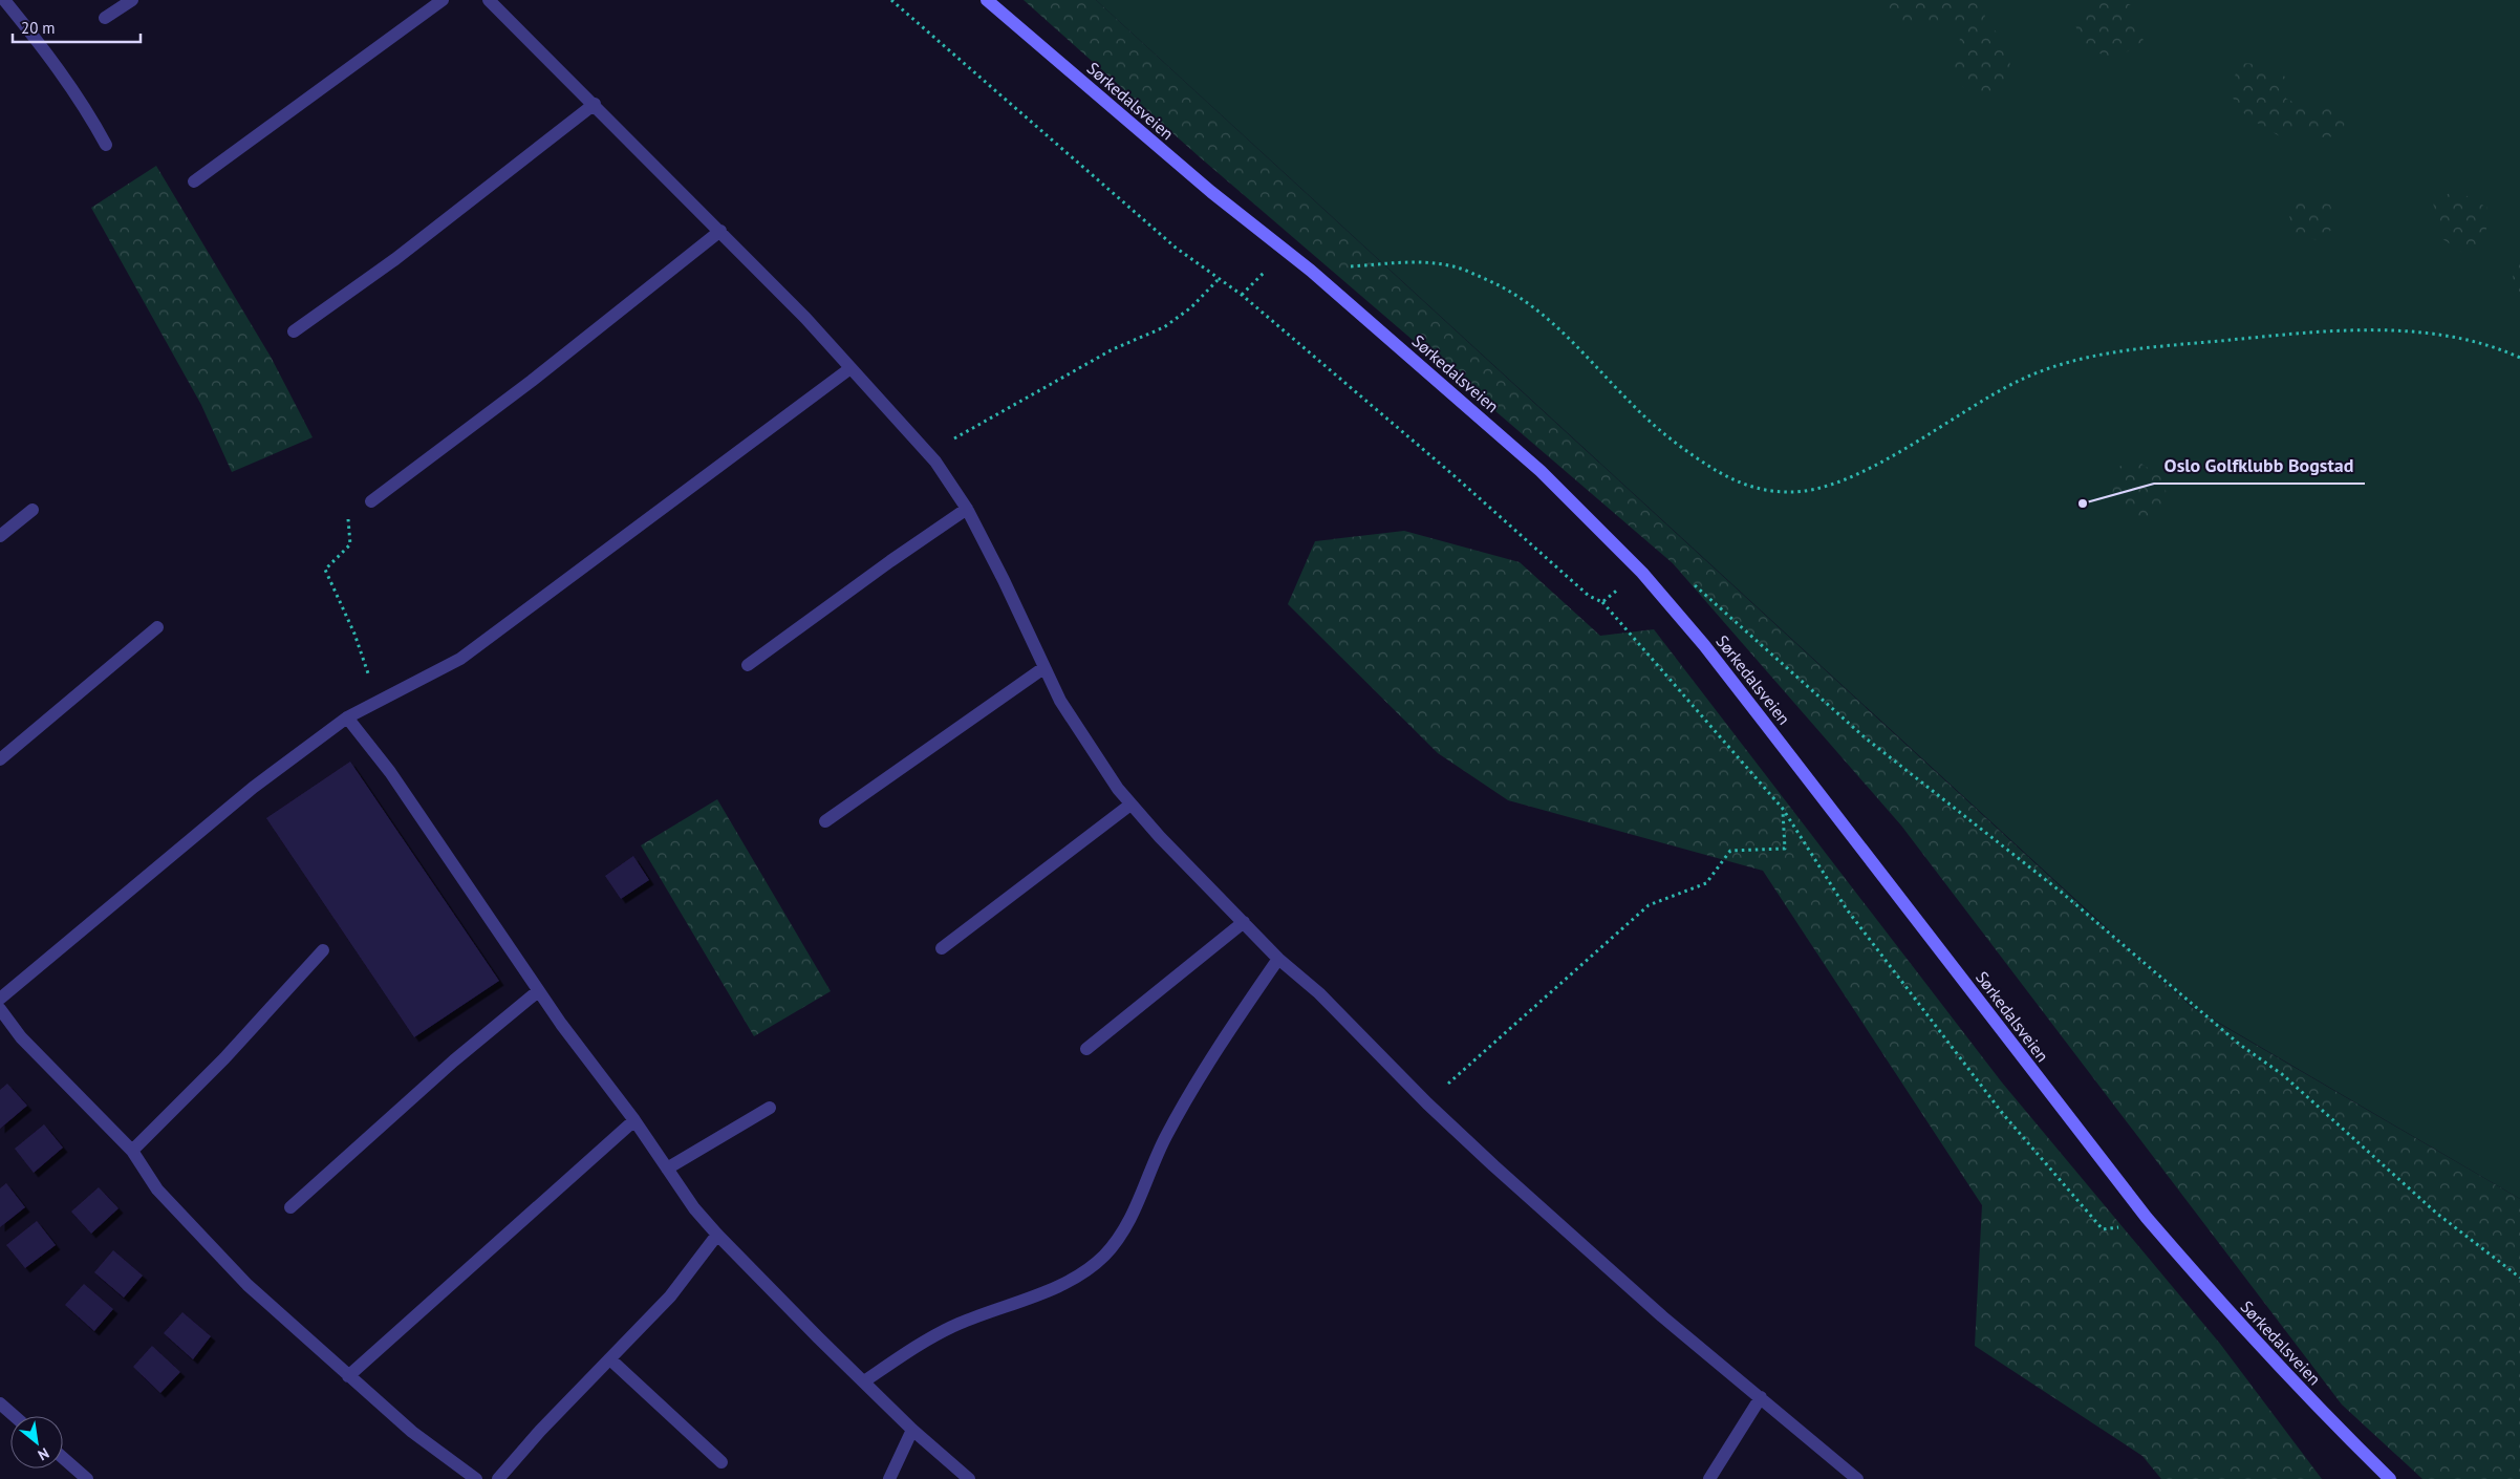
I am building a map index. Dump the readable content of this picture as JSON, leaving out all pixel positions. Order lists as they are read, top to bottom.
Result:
{
  "streets": {
    "street": ["Sørkedalsveien"]
  },
  "places": ["Oslo Golfklubb Bogstad"],
  "scale_bar": "20 m",
  "north": "bottom right"
}
